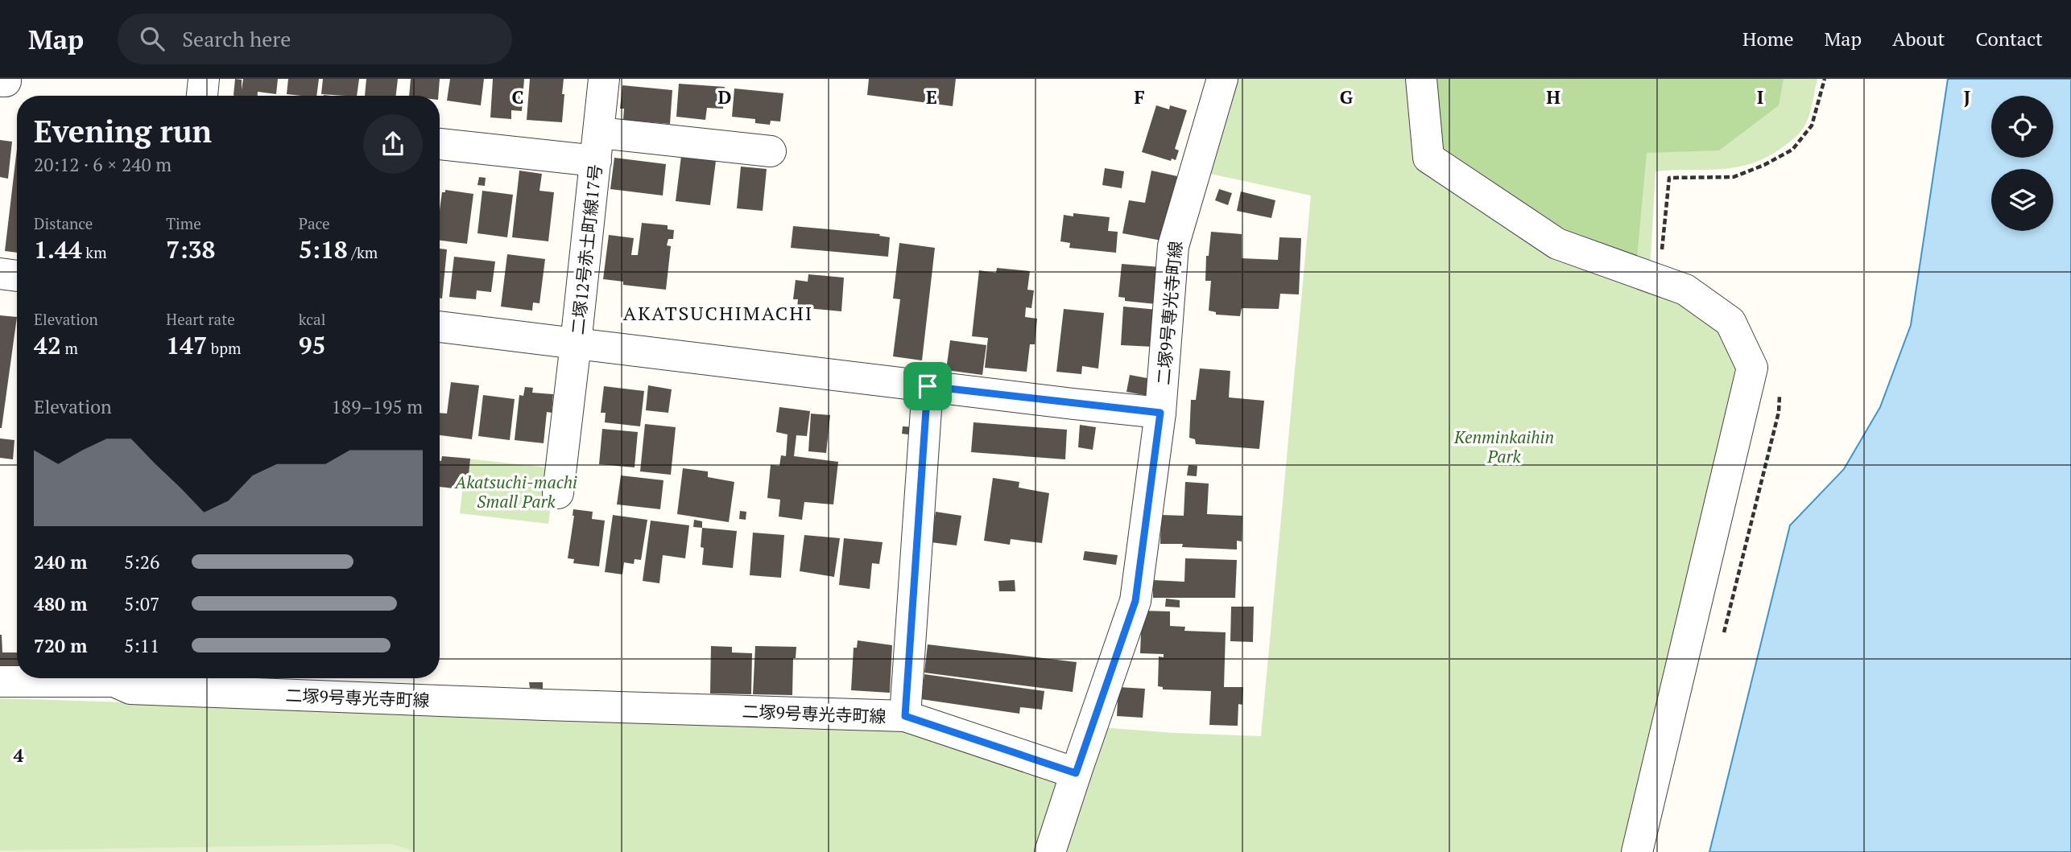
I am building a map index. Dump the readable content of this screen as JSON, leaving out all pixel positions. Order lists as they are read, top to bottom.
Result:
{
  "streets": {
    "street": ["二塚12号赤土町線17号", "二塚9号専光寺町線"]
  },
  "districts": ["AKATSUCHIMACHI"],
  "parks": ["Kenminkaihin Park", "Akatsuchi-machi Small Park"],
  "page": {
    "header": "Map",
    "search": "Search here",
    "nav": [
      "Home",
      "Map",
      "About",
      "Contact"
    ],
    "heading": ["Evening run", "20:12 · 6 × 240 m"],
    "stats": [
      ["Distance", "1.44 km"],
      ["Time", "7:38"],
      ["Pace", "5:18 /km"],
      ["Elevation", "42 m"],
      ["Heart rate", "147 bpm"],
      ["kcal", "95"]
    ],
    "chart": ["Elevation", "189–195 m"],
    "list": [
      {
        "name": "240 m",
        "note": "5:26"
      },
      {
        "name": "480 m",
        "note": "5:07"
      },
      {
        "name": "720 m",
        "note": "5:11"
      }
    ]
  },
  "grid": {
    "columns": [
      "C",
      "D",
      "E",
      "F",
      "G",
      "H",
      "I",
      "J"
    ],
    "rows": ["4"]
  }
}
